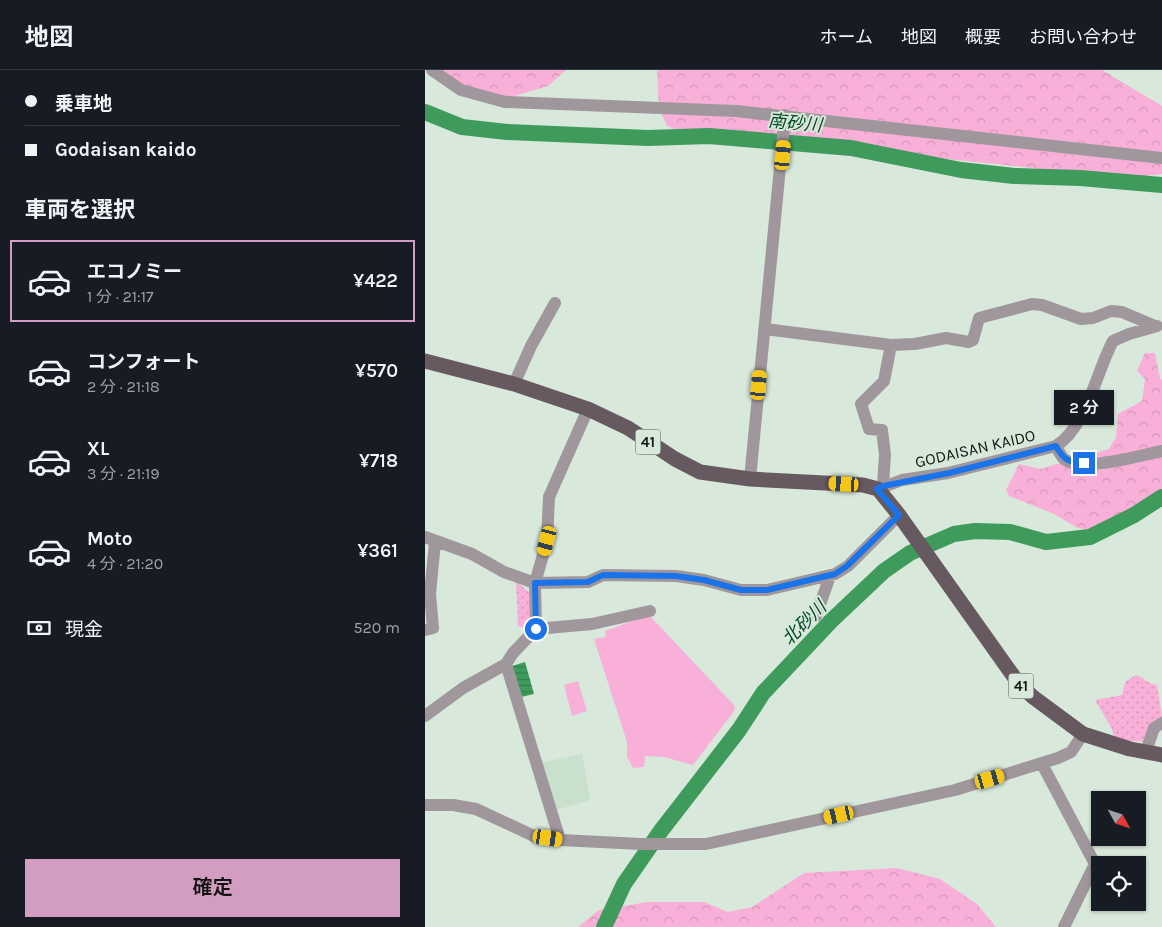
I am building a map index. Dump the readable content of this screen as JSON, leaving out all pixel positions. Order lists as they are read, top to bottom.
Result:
{
  "streets": {
    "main road": ["41"],
    "street": ["GODAISAN KAIDO"]
  },
  "crossings": [
    ["41", "GODAISAN KAIDO"]
  ],
  "water": ["南砂川", "北砂川"],
  "north": "bottom right",
  "page": {
    "header": "地図",
    "nav": [
      "ホーム",
      "地図",
      "概要",
      "お問い合わせ"
    ],
    "banner": ["乗車地", "Godaisan kaido"],
    "heading": "車両を選択",
    "list": [
      {
        "name": "エコノミー",
        "note": "1 分 · 21:17",
        "value": "¥422"
      },
      {
        "name": "コンフォート",
        "note": "2 分 · 21:18",
        "value": "¥570"
      },
      {
        "name": "XL",
        "note": "3 分 · 21:19",
        "value": "¥718"
      },
      {
        "name": "Moto",
        "note": "4 分 · 21:20",
        "value": "¥361"
      }
    ],
    "bubble": "2 分",
    "pay": ["現金", "520 m"],
    "buttons": "確定"
  }
}
